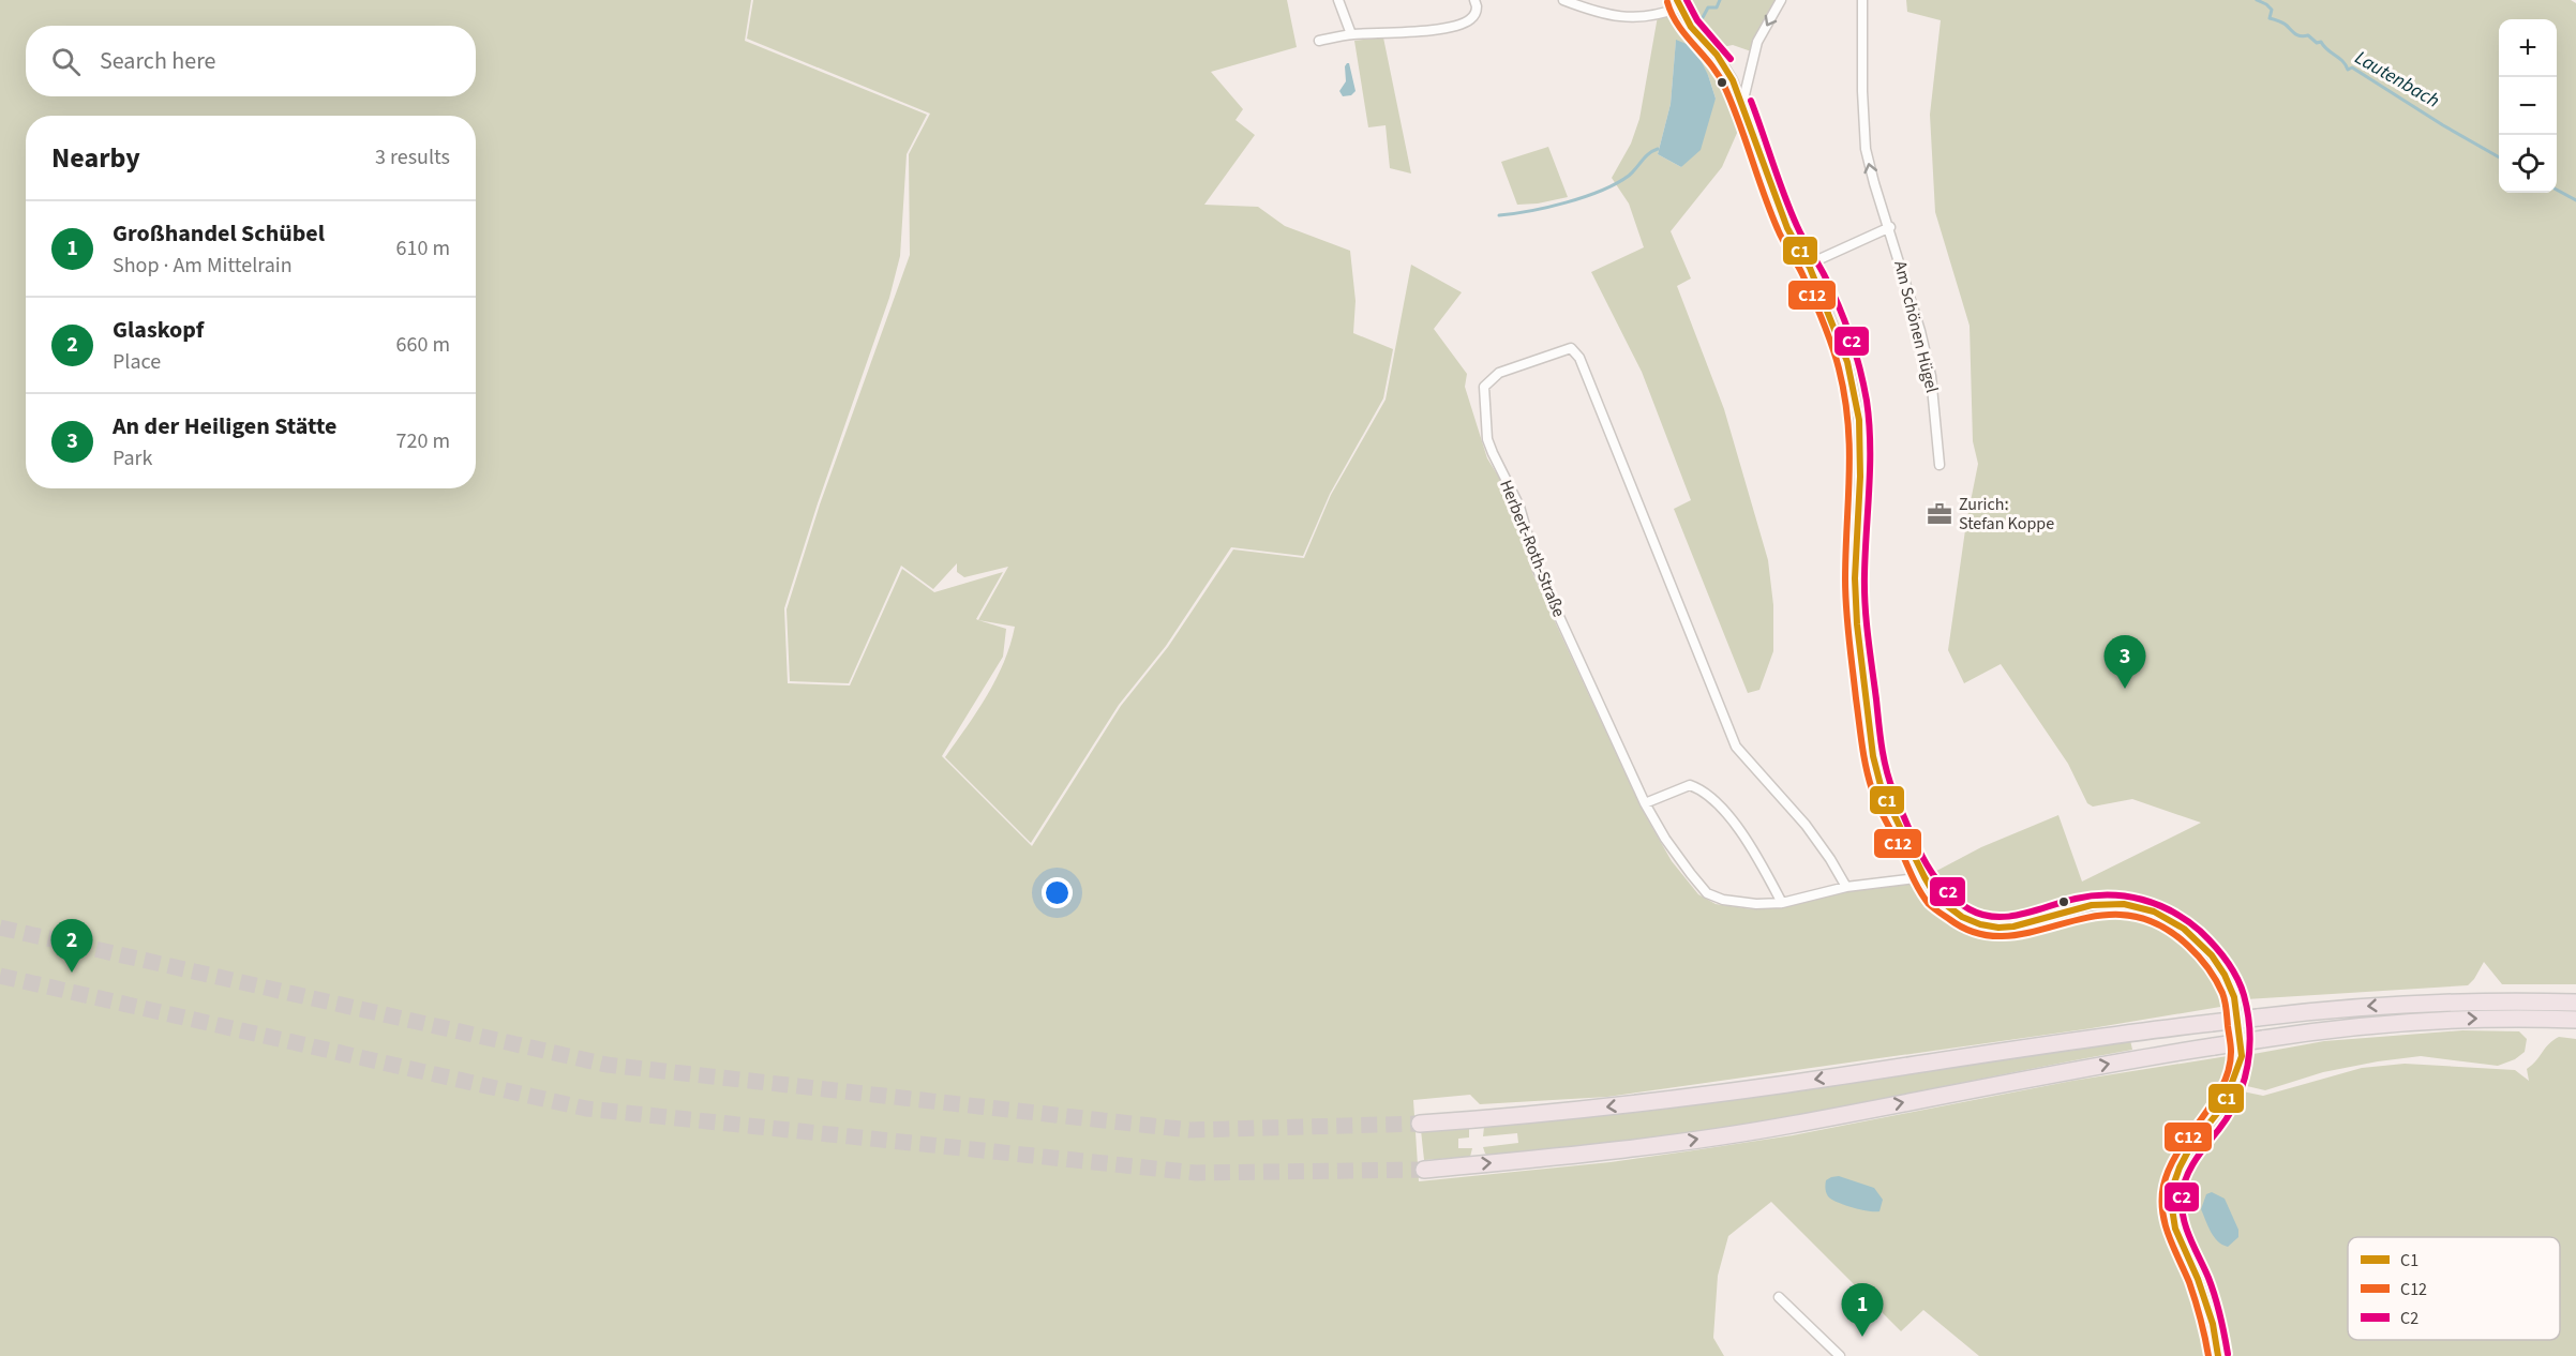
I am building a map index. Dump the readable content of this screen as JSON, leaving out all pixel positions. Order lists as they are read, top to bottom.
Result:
{
  "streets": {
    "street": ["Am Schönen Hügel", "Herbert-Roth-Straße"]
  },
  "one_way": ["Am Schönen Hügel"],
  "water": ["Lautenbach"],
  "places": {
    "office": ["Zurich: Stefan Koppe"]
  },
  "lines": ["transit line C1", "transit line C2", "transit line C12"],
  "legend": ["C1", "C12", "C2"],
  "page": {
    "map_buttons": ["+", "−"],
    "search": "Search here",
    "heading": ["Nearby", "3 results"],
    "list": [
      {
        "mark": "1",
        "name": "Großhandel Schübel",
        "note": "Shop · Am Mittelrain",
        "value": "610 m"
      },
      {
        "mark": "2",
        "name": "Glaskopf",
        "note": "Place",
        "value": "660 m"
      },
      {
        "mark": "3",
        "name": "An der Heiligen Stätte",
        "note": "Park",
        "value": "720 m"
      }
    ],
    "pins": ["3", "2", "1"]
  }
}
